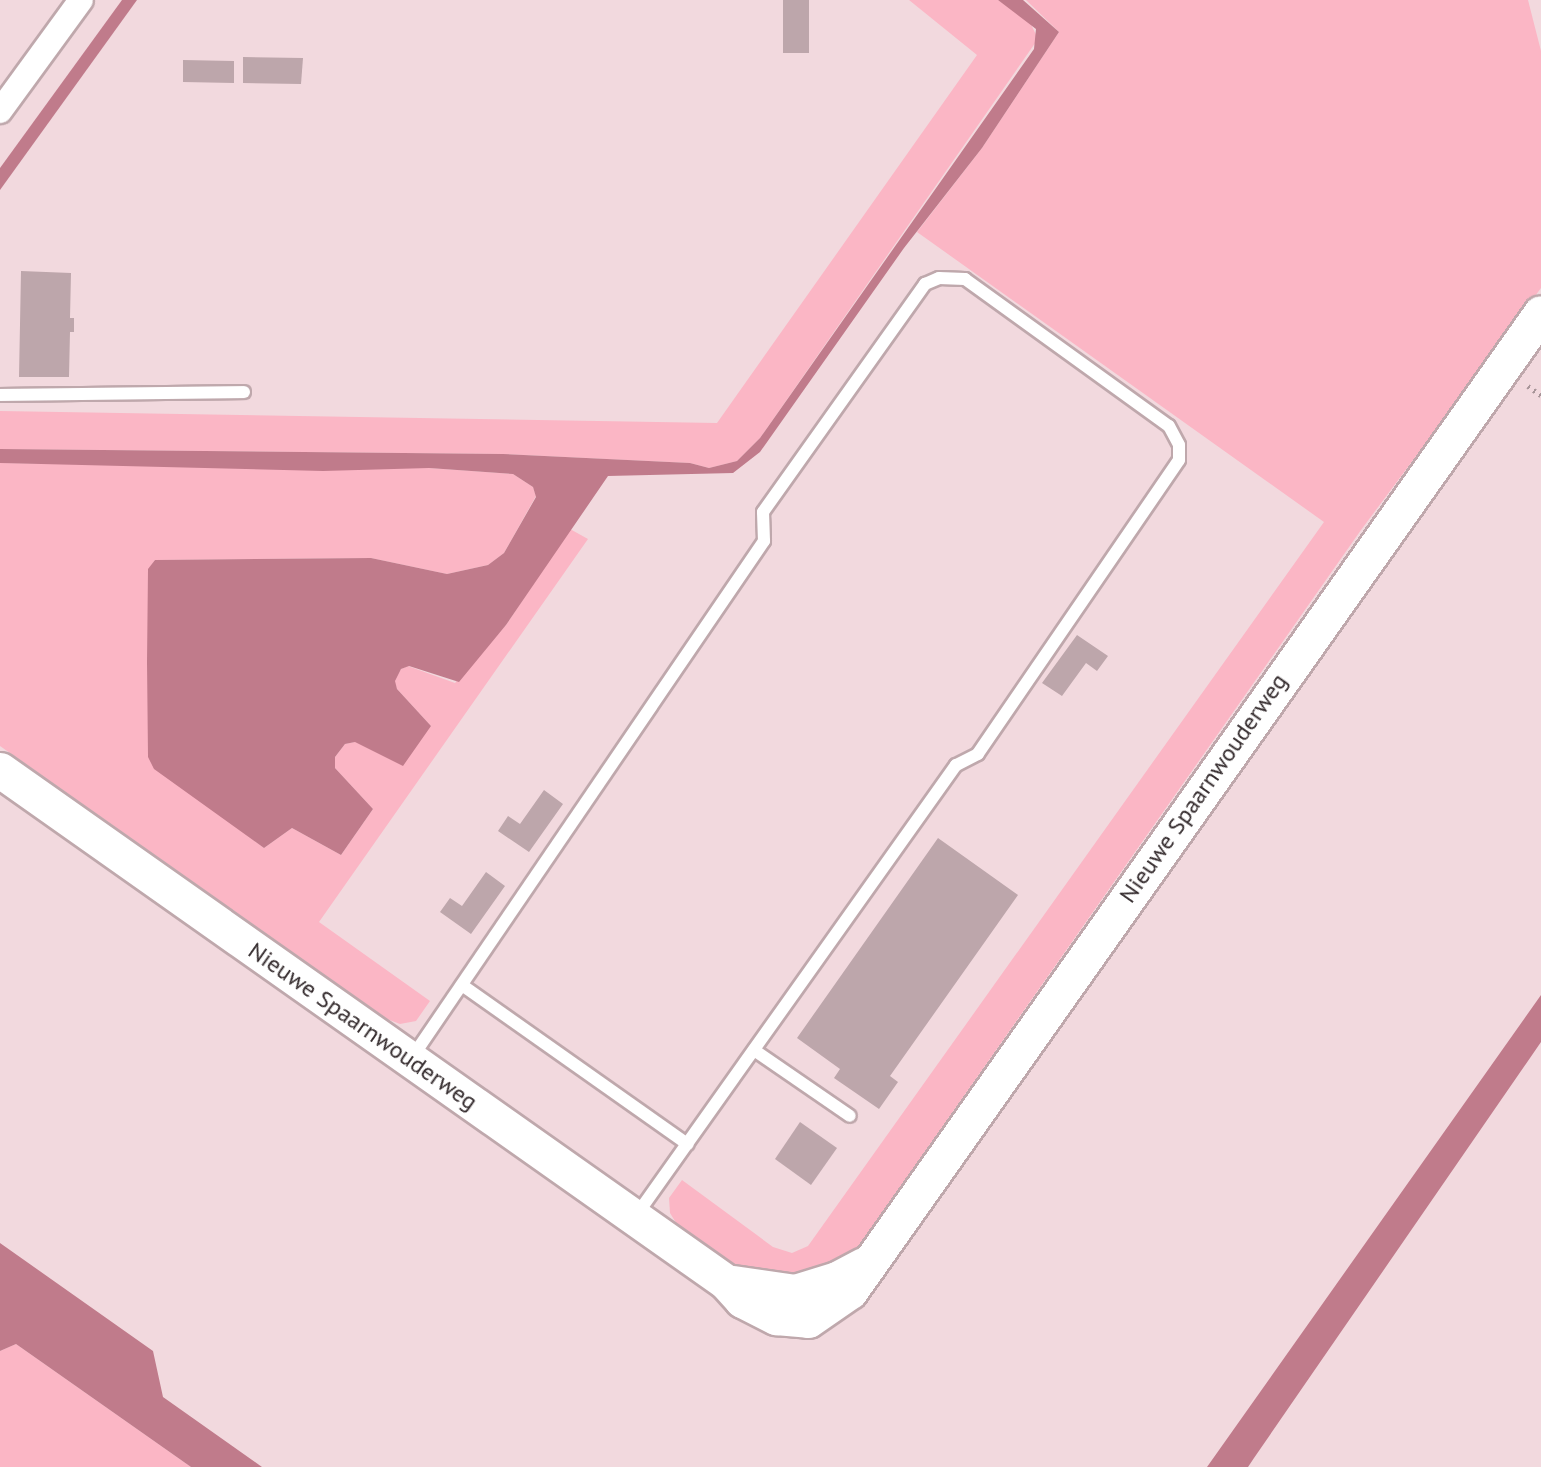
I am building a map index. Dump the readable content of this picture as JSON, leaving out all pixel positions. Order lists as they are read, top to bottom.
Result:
{
  "streets": {
    "street": ["Nieuwe Spaarnwouderweg"]
  }
}
